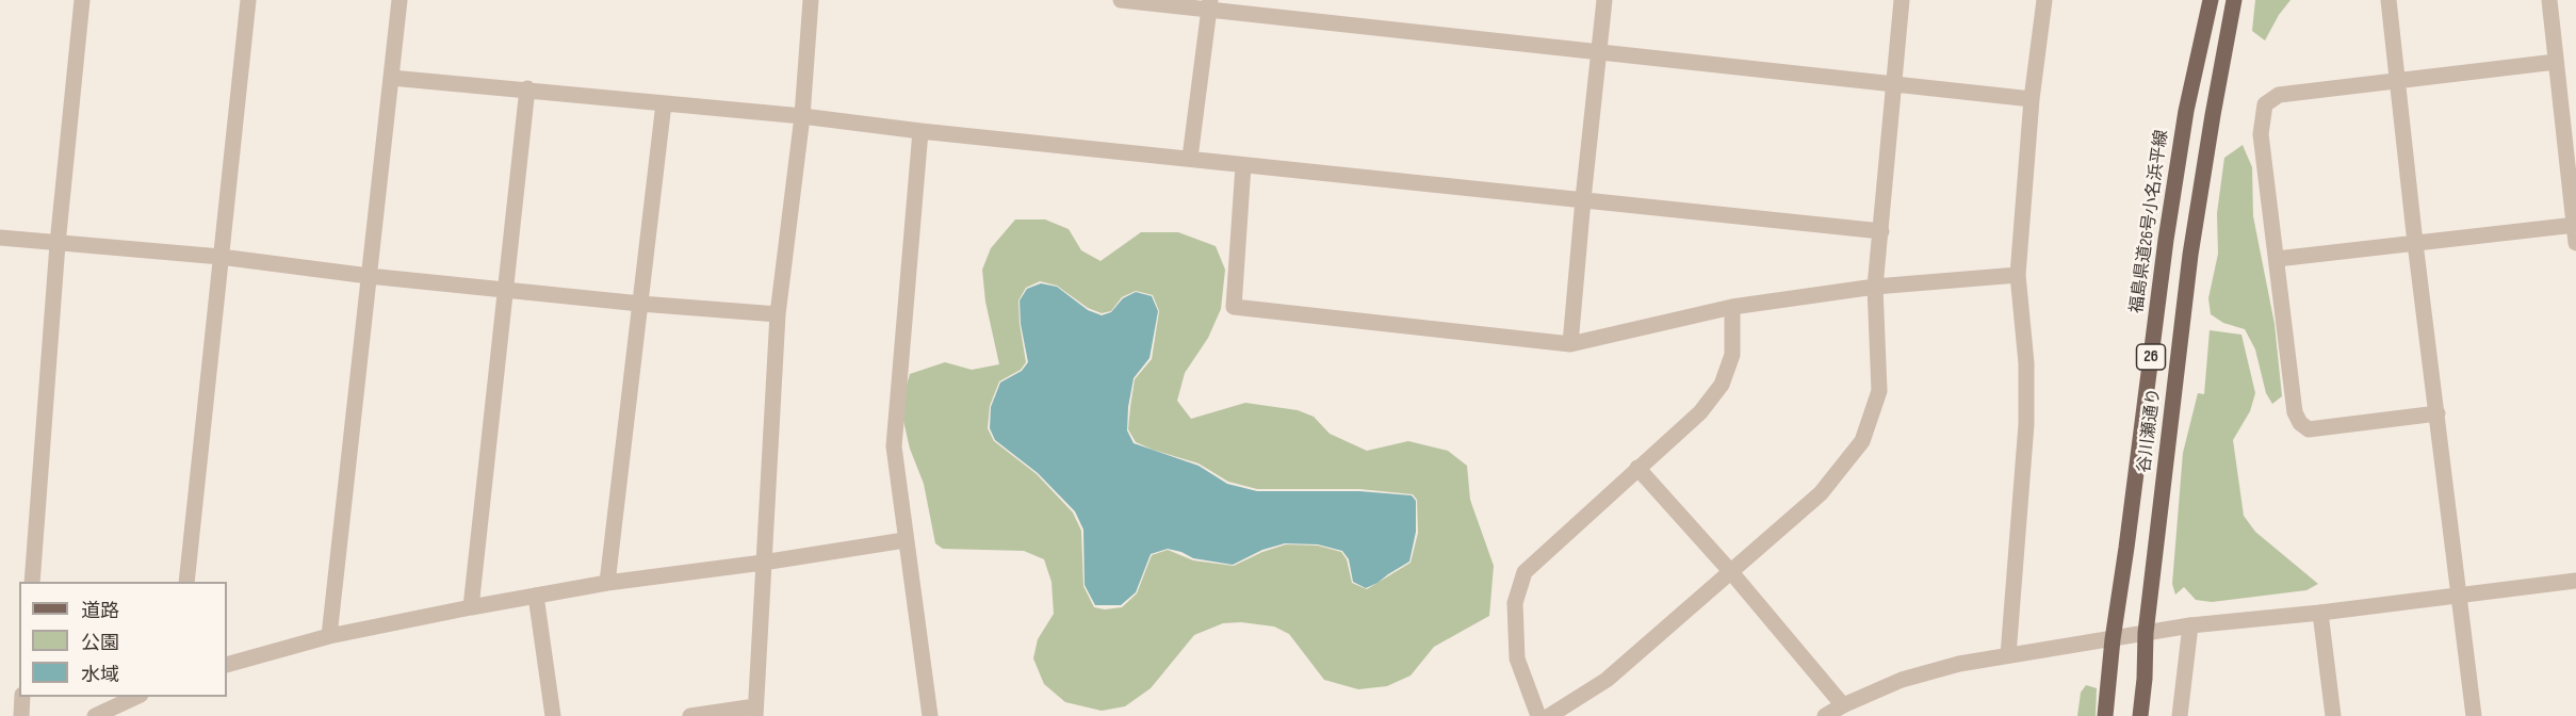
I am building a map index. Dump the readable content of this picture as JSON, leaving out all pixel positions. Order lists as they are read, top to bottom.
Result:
{
  "streets": {
    "main road": ["福島県道26号小名浜平線", "26", "谷川瀬通り"]
  },
  "legend": ["道路", "公園", "水域"]
}
